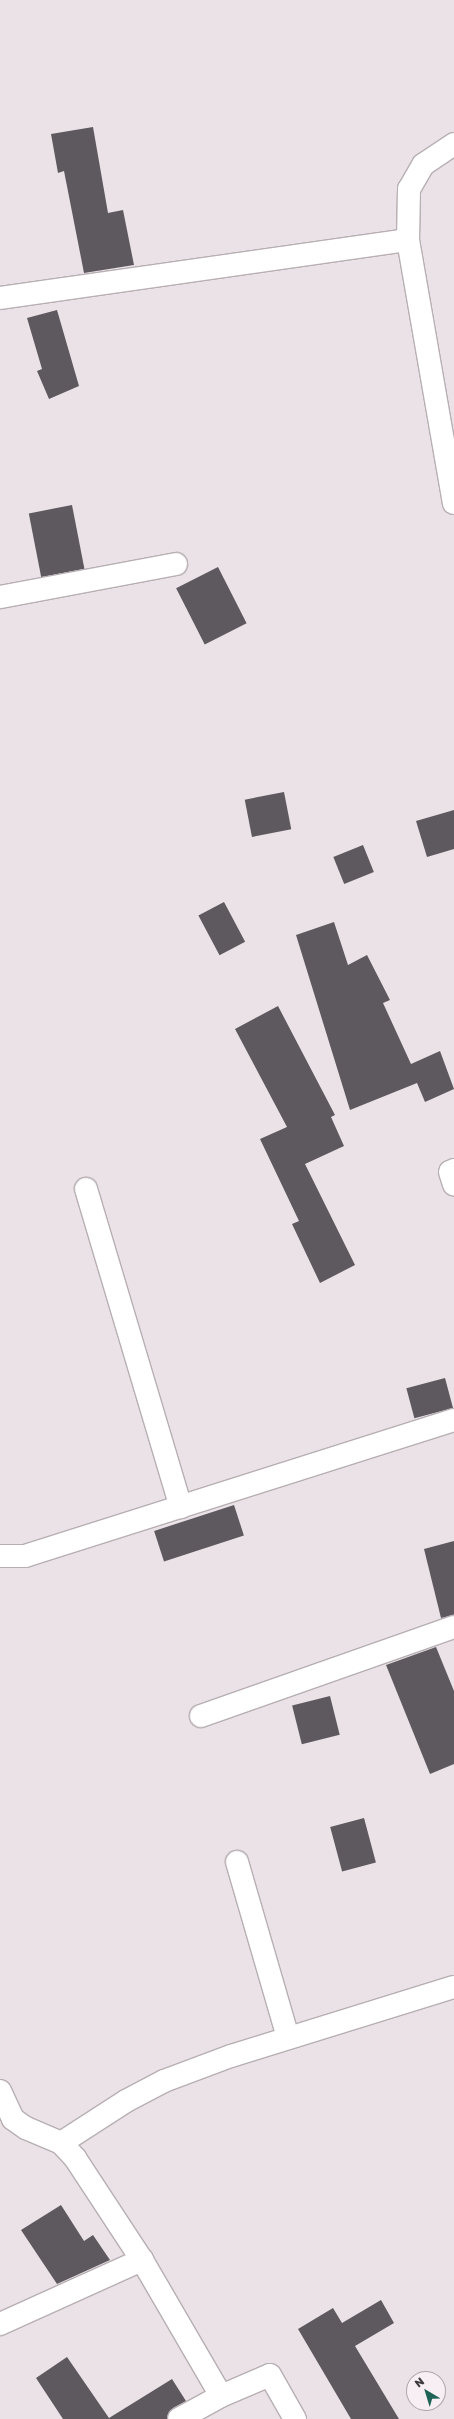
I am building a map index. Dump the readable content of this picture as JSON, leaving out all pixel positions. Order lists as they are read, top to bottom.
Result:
{
  "north": "top left"
}
